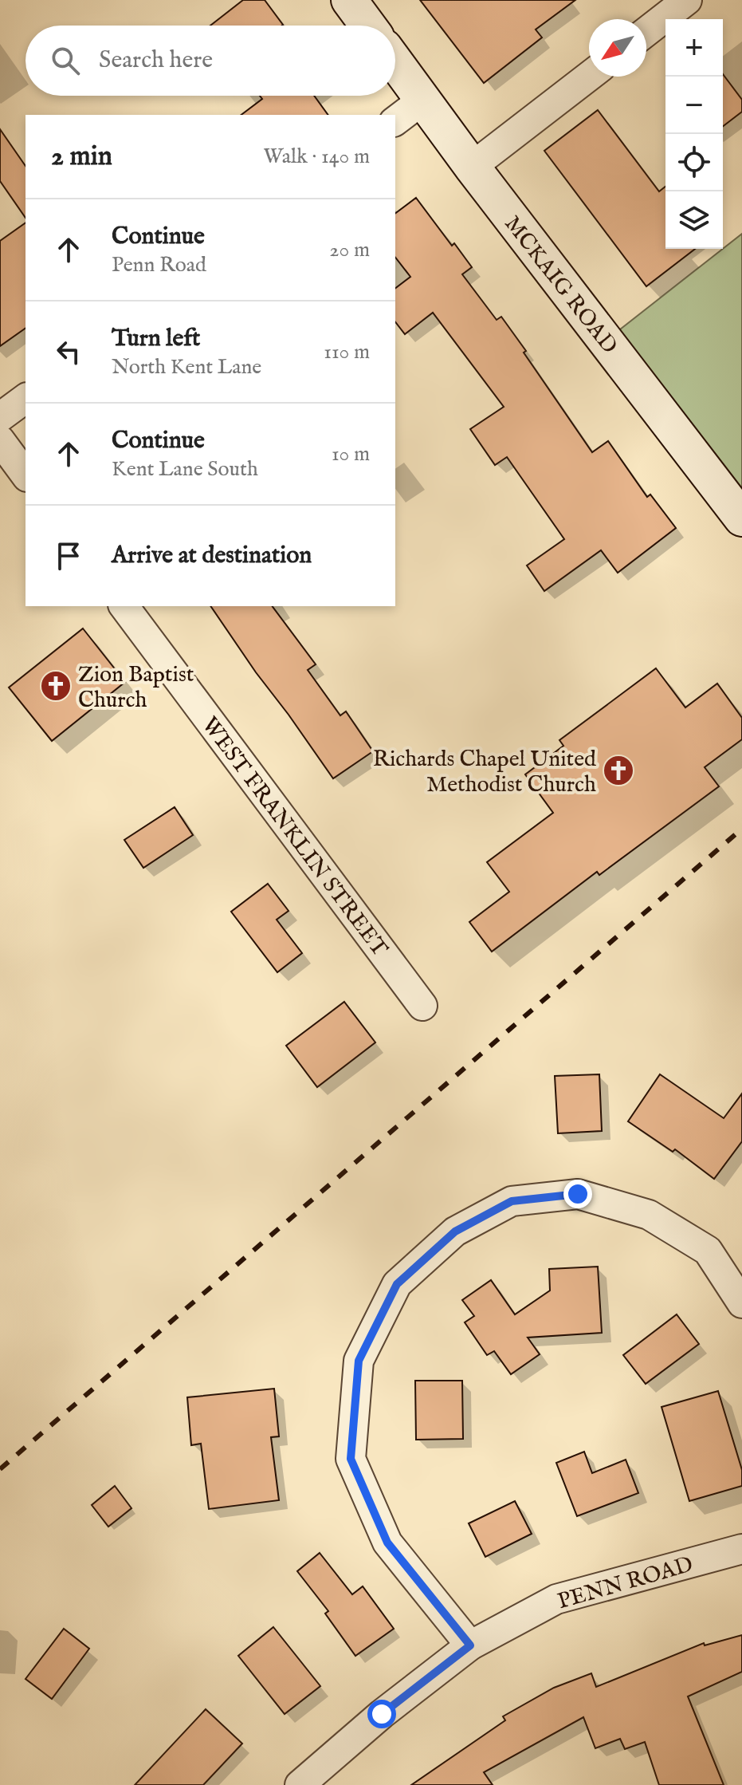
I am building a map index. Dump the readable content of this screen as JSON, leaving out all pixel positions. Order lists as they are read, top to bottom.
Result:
{
  "streets": {
    "street": ["MCKAIG ROAD", "WEST FRANKLIN STREET", "PENN ROAD"]
  },
  "places": {
    "church": ["Zion Baptist Church", "Richards Chapel United Methodist Church"]
  },
  "north": "bottom left",
  "page": {
    "map_buttons": ["+", "−"],
    "search": "Search here",
    "heading": ["2 min", "Walk · 140 m"],
    "list": [
      ["Continue", "Penn Road", "20 m"],
      ["Turn left", "North Kent Lane", "110 m"],
      ["Continue", "Kent Lane South", "10 m"],
      "Arrive at destination"
    ]
  }
}
